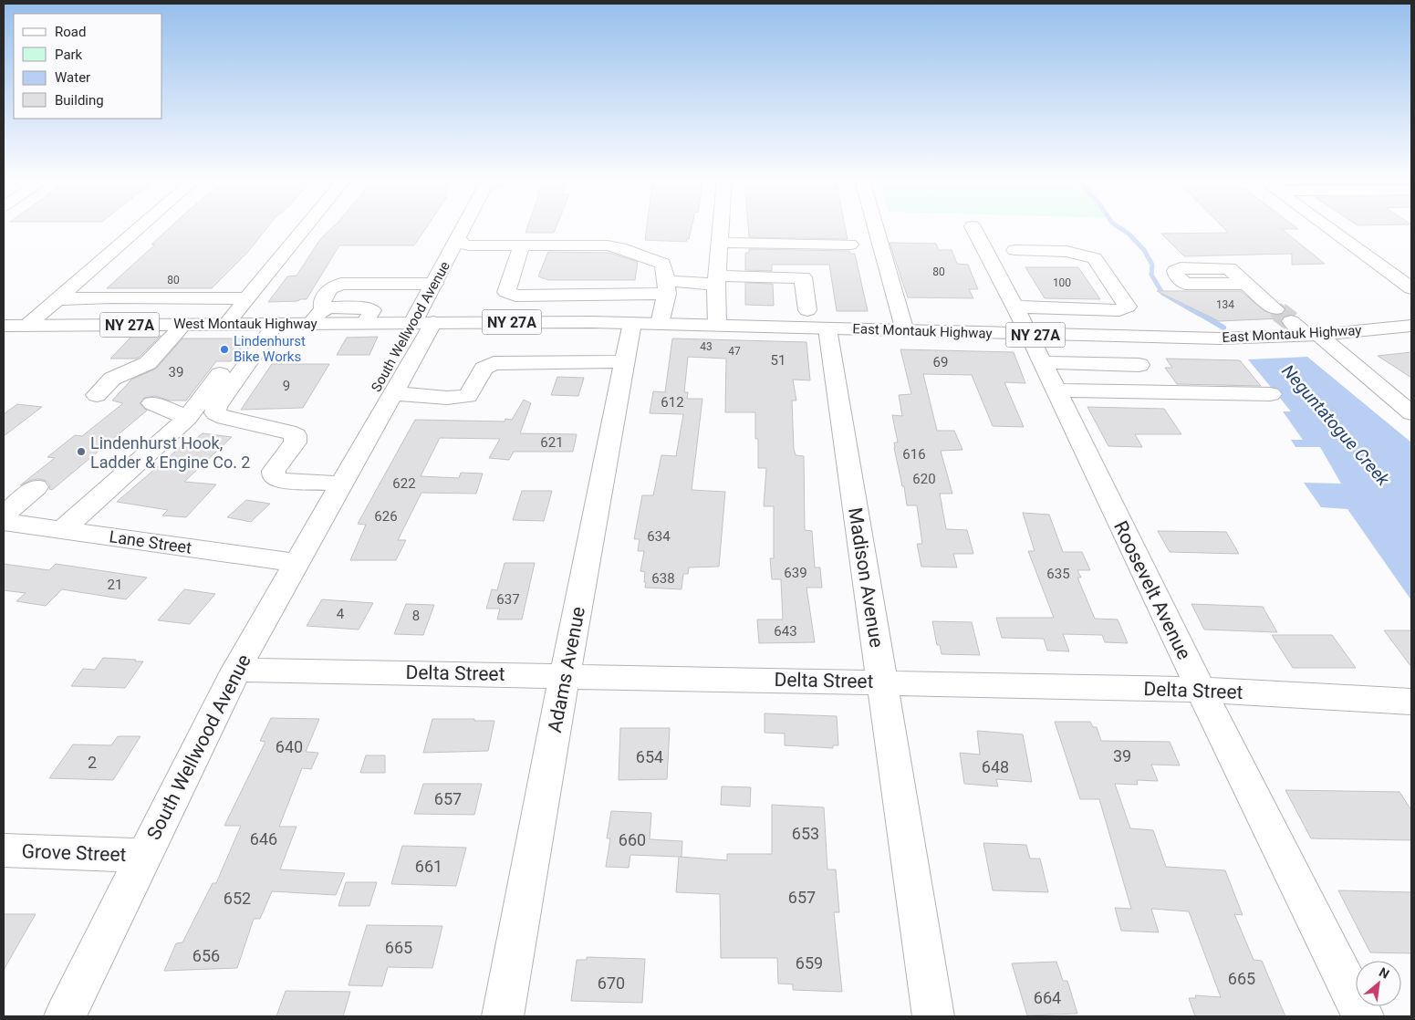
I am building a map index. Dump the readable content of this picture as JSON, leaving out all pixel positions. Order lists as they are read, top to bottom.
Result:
{
  "streets": {
    "street": [
      "NY 27A",
      "West Montauk Highway",
      "South Wellwood Avenue",
      "East Montauk Highway",
      "Lane Street",
      "Madison Avenue",
      "Roosevelt Avenue",
      "Adams Avenue",
      "Delta Street",
      "Grove Street"
    ]
  },
  "crossings": [
    ["West Montauk Highway", "South Wellwood Avenue"],
    ["West Montauk Highway", "East Montauk Highway"],
    ["South Wellwood Avenue", "East Montauk Highway"],
    ["South Wellwood Avenue", "Lane Street"],
    ["South Wellwood Avenue", "Delta Street"],
    ["South Wellwood Avenue", "Grove Street"],
    ["East Montauk Highway", "Madison Avenue"],
    ["East Montauk Highway", "Roosevelt Avenue"],
    ["East Montauk Highway", "Adams Avenue"],
    ["Madison Avenue", "Delta Street"],
    ["Roosevelt Avenue", "Delta Street"],
    ["Adams Avenue", "Delta Street"]
  ],
  "water": ["Neguntatogue Creek"],
  "places": ["Lindenhurst Bike Works", "Lindenhurst Hook, Ladder & Engine Co. 2"],
  "house_numbers": [
    "80",
    "80",
    "100",
    "134",
    "43",
    "47",
    "51",
    "69",
    "39",
    "9",
    "612",
    "621",
    "616",
    "620",
    "622",
    "626",
    "634",
    "639",
    "635",
    "638",
    "21",
    "637",
    "4",
    "8",
    "643",
    "640",
    "39",
    "654",
    "2",
    "648",
    "657",
    "653",
    "646",
    "660",
    "661",
    "657",
    "652",
    "665",
    "656",
    "659",
    "665",
    "670",
    "664"
  ],
  "legend": [
    "Road",
    "Park",
    "Water",
    "Building"
  ],
  "north": "top right"
}
